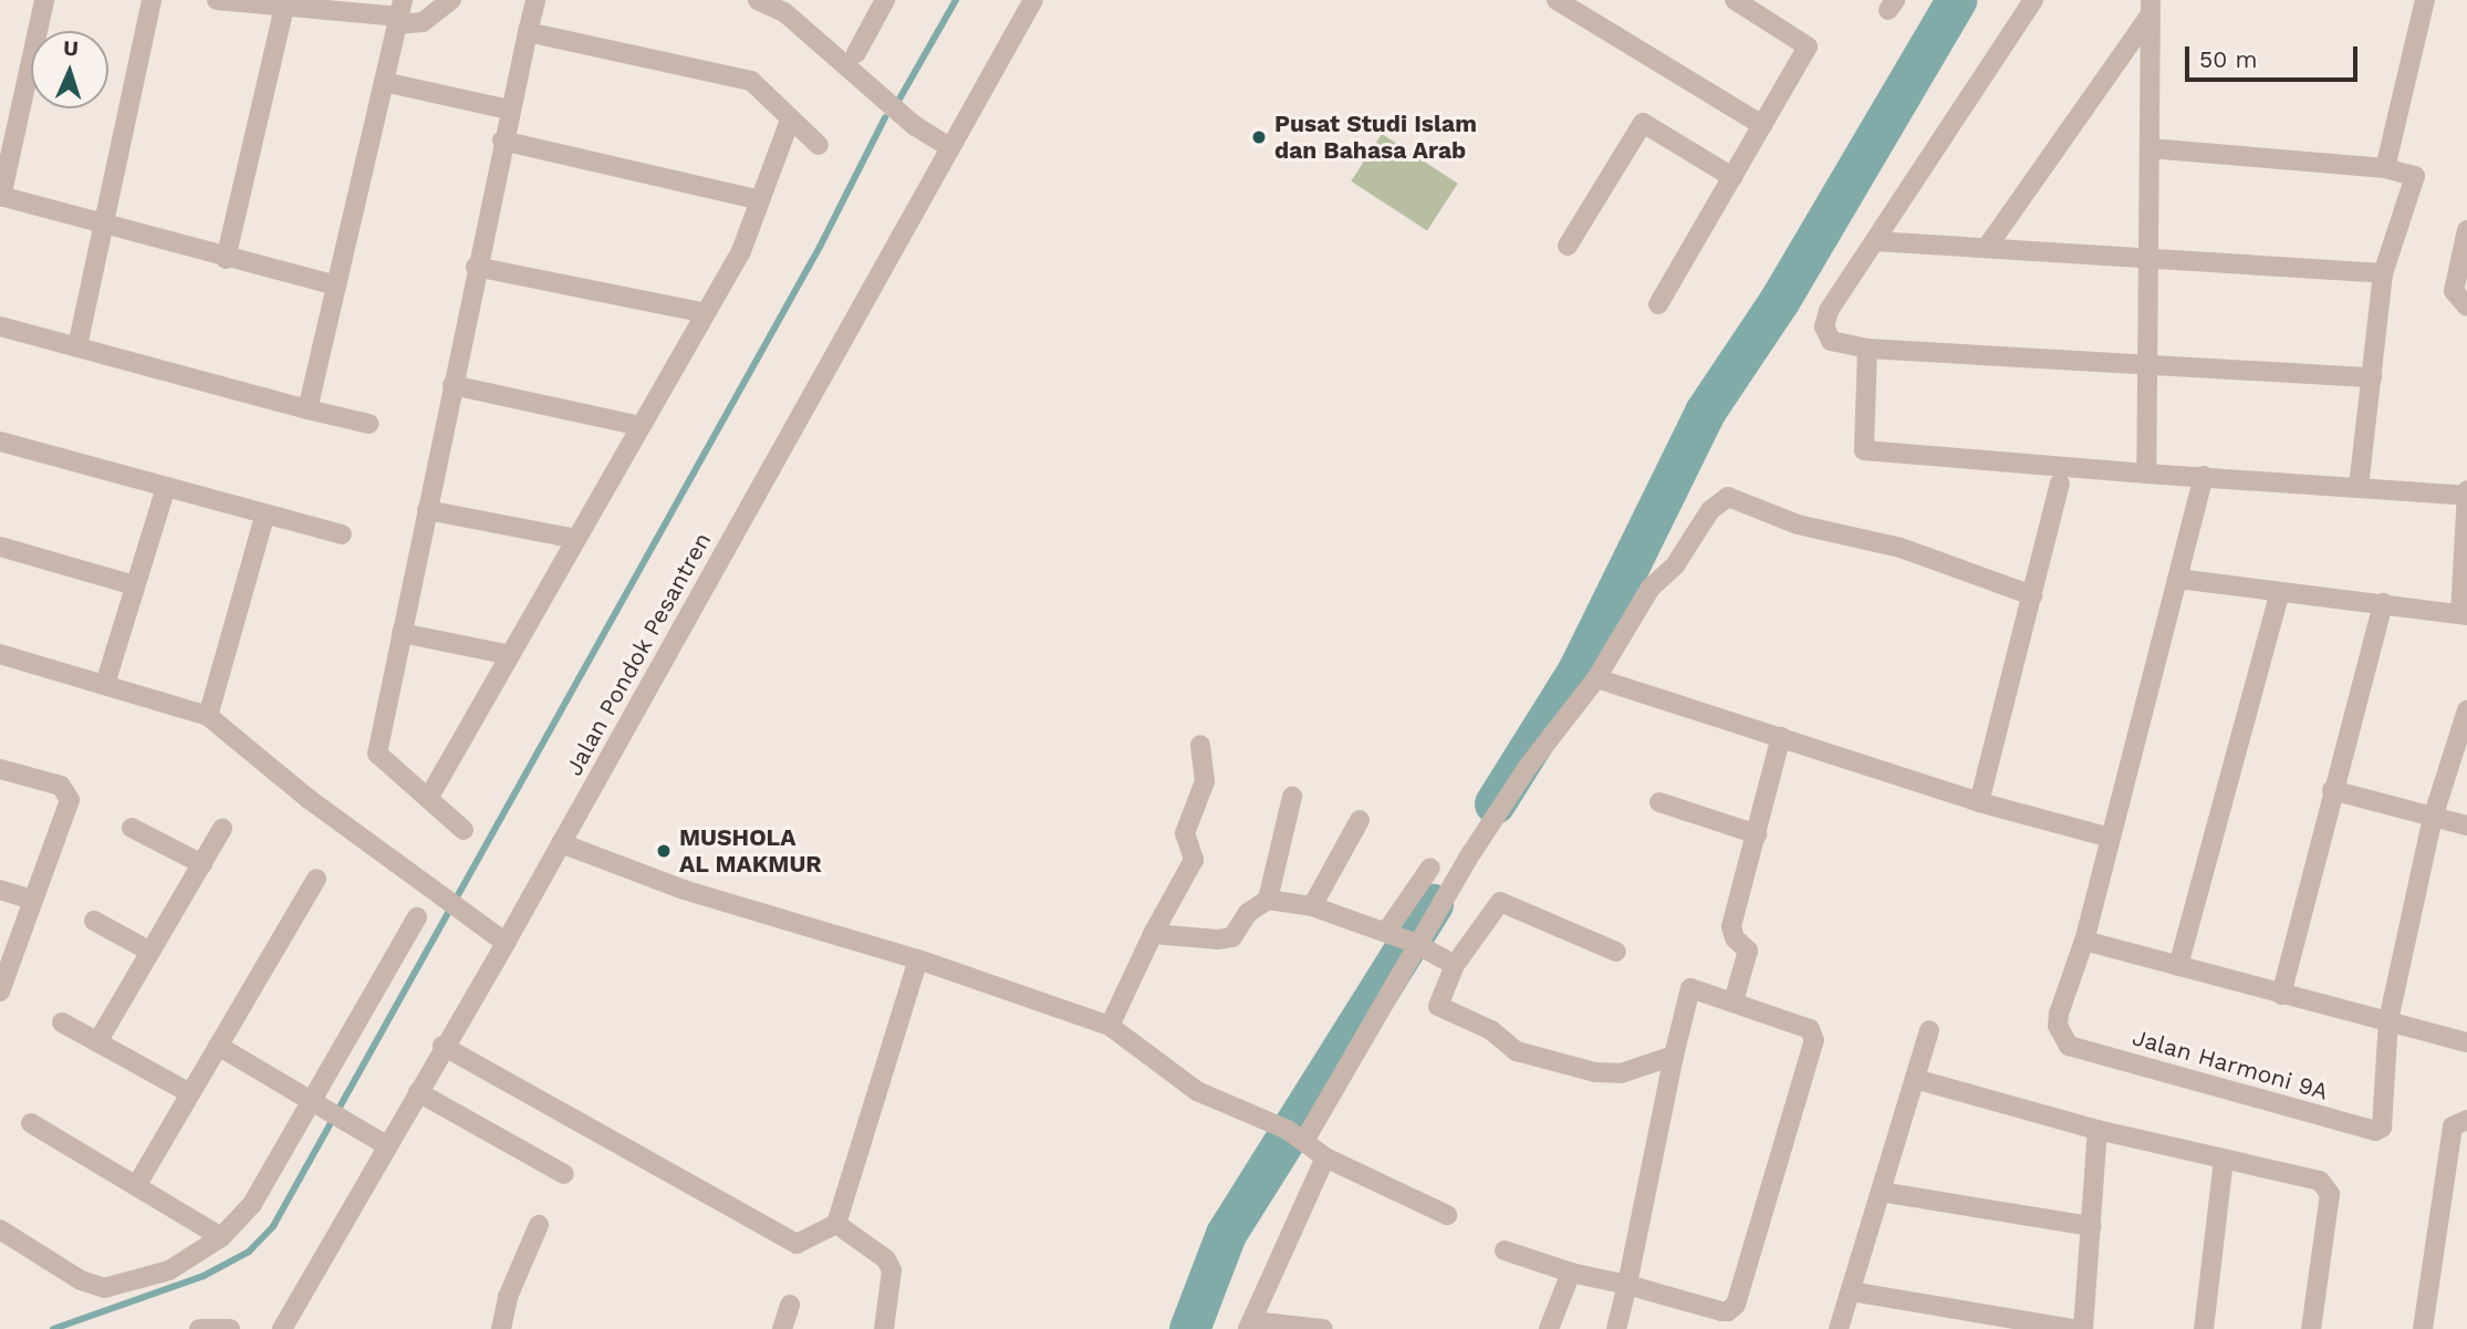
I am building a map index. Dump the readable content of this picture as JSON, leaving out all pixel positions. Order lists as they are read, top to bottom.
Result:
{
  "streets": {
    "street": ["Jalan Pondok Pesantren", "Jalan Harmoni 9A"]
  },
  "places": ["Pusat Studi Islam dan Bahasa Arab", "MUSHOLA AL MAKMUR"],
  "scale_bar": "50 m",
  "north": "top"
}
